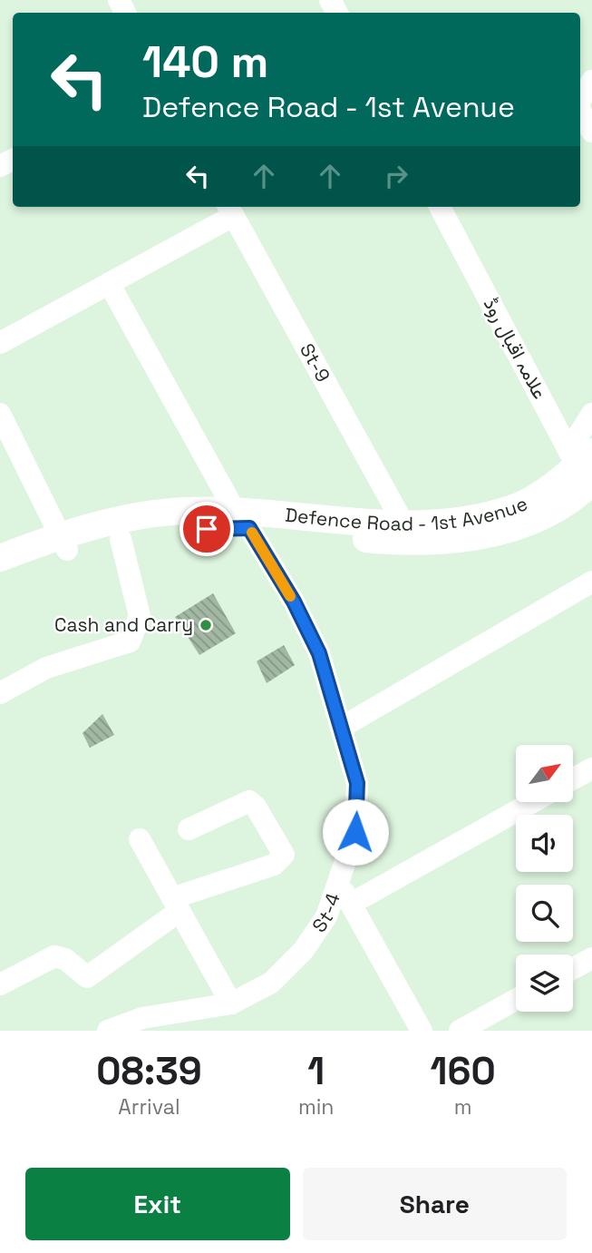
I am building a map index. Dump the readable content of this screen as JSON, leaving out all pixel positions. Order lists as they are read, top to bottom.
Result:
{
  "streets": {
    "main road": ["Defence Road - 1st Avenue"],
    "street": ["علامہ اقبال روڈ", "St-9", "St-4"]
  },
  "crossings": [
    ["علامہ اقبال روڈ", "Defence Road - 1st Avenue"],
    ["St-9", "Defence Road - 1st Avenue"],
    ["Defence Road - 1st Avenue", "St-4"]
  ],
  "places": ["Cash and Carry"],
  "north": "top right",
  "page": {
    "turn": ["140 m", "Defence Road - 1st Avenue"],
    "eta": [
      "08:39",
      "Arrival",
      "1",
      "min",
      "160",
      "m"
    ],
    "buttons": ["Exit", "Share"]
  }
}
